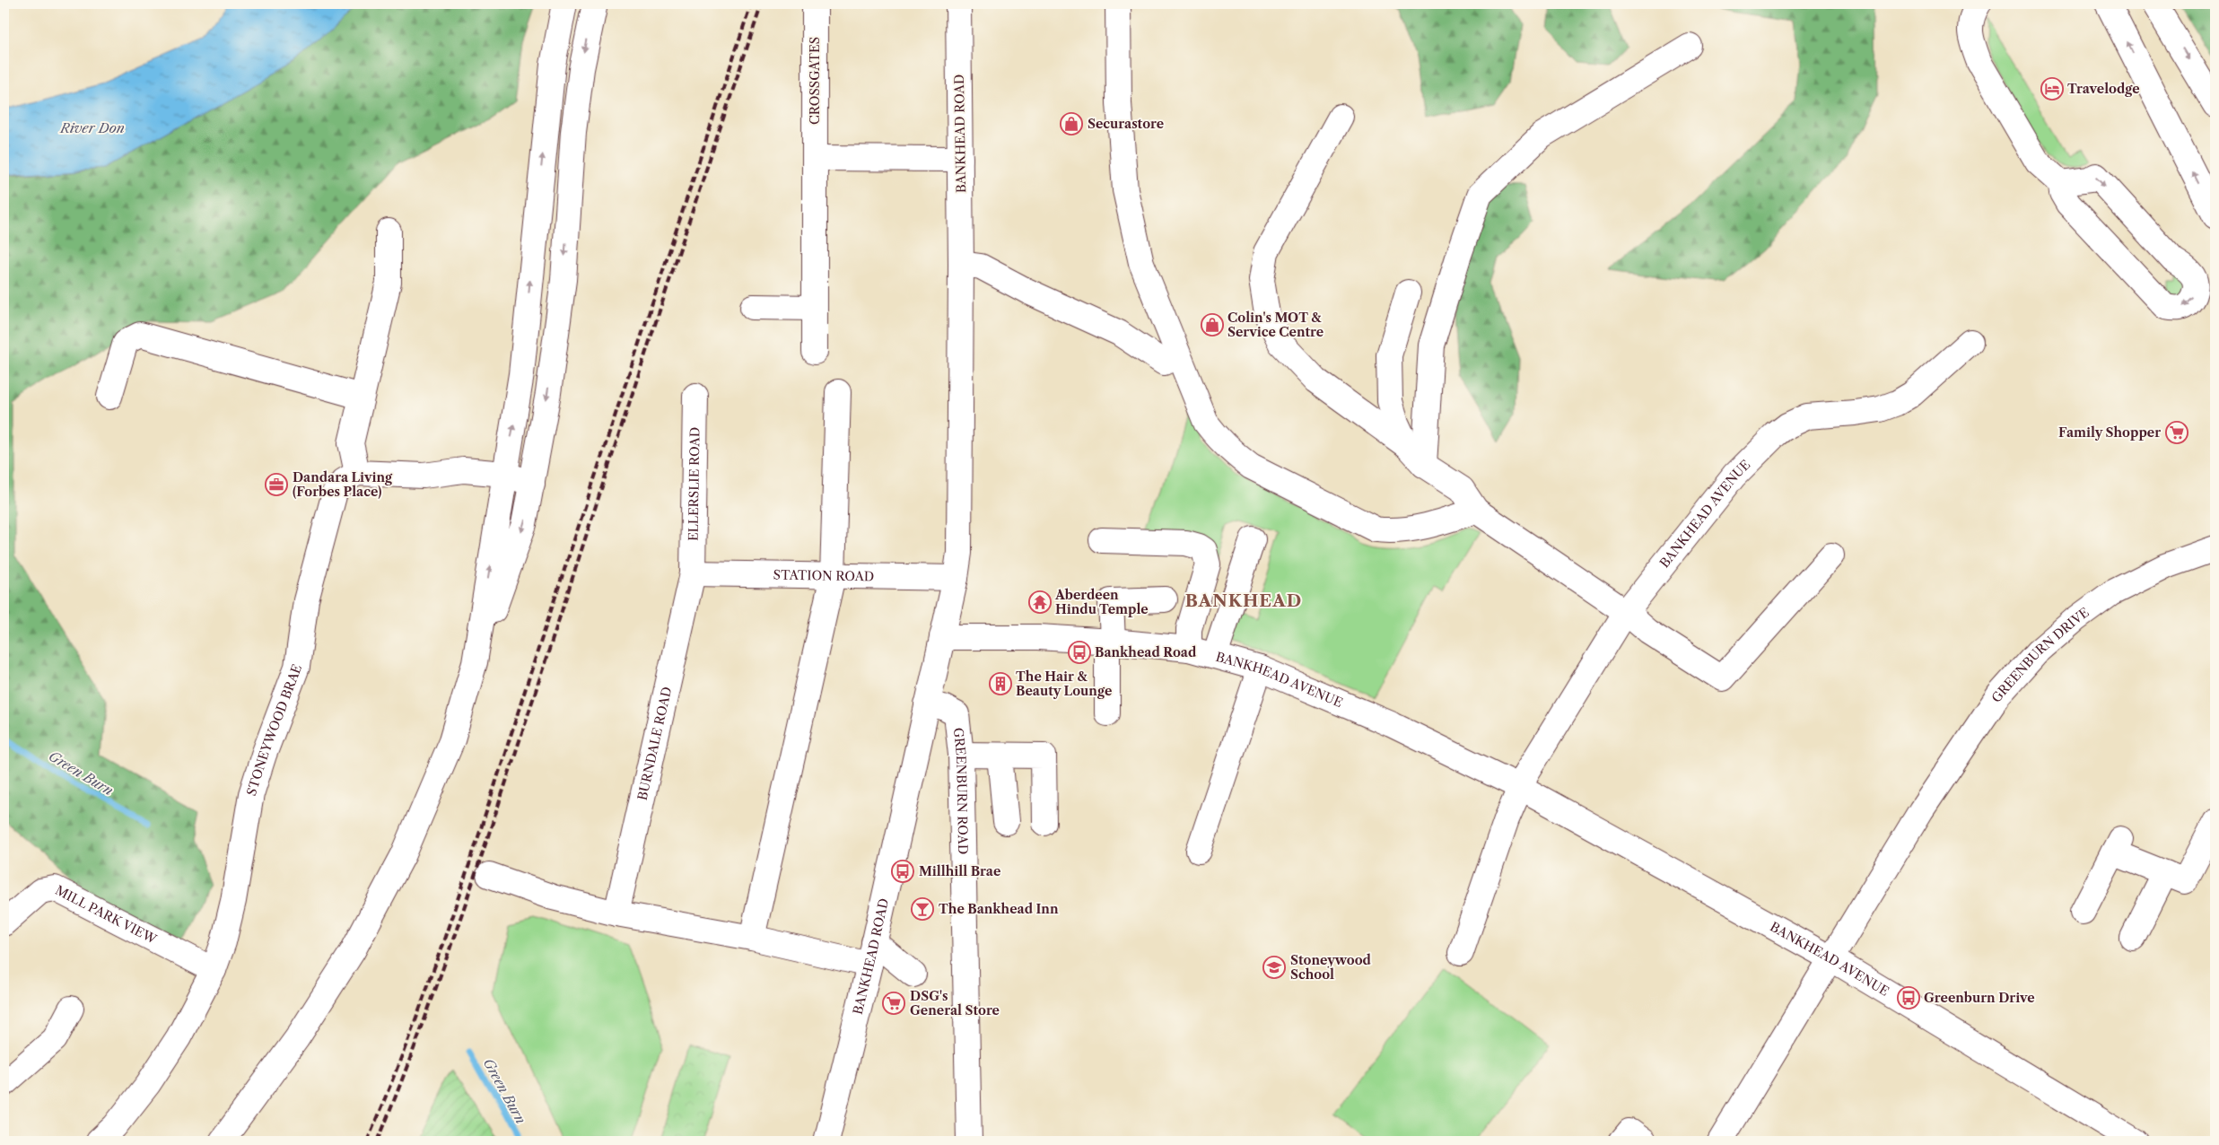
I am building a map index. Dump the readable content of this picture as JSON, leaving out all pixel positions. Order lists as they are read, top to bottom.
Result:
{
  "streets": {
    "street": [
      "CROSSGATES",
      "BANKHEAD ROAD",
      "ELLERSLIE ROAD",
      "BANKHEAD AVENUE",
      "STATION ROAD",
      "GREENBURN DRIVE",
      "STONEYWOOD BRAE",
      "BURNDALE ROAD",
      "GREENBURN ROAD",
      "MILL PARK VIEW"
    ]
  },
  "crossings": [
    ["BANKHEAD ROAD", "BANKHEAD AVENUE"],
    ["BANKHEAD ROAD", "STATION ROAD"],
    ["BANKHEAD ROAD", "GREENBURN ROAD"],
    ["ELLERSLIE ROAD", "STATION ROAD"],
    ["ELLERSLIE ROAD", "BURNDALE ROAD"],
    ["BANKHEAD AVENUE", "GREENBURN DRIVE"],
    ["STATION ROAD", "BURNDALE ROAD"],
    ["STONEYWOOD BRAE", "MILL PARK VIEW"]
  ],
  "districts": ["BANKHEAD"],
  "water": ["River Don", "Green Burn"],
  "places": {
    "hotel": ["Travelodge"],
    "shop": ["Securastore", "Colin's MOT & Service Centre"],
    "supermarket": ["Family Shopper", "DSG's General Store"],
    "office": ["Dandara Living (Forbes Place)"],
    "temple": ["Aberdeen Hindu Temple"],
    "bus stop": ["Bankhead Road", "Millhill Brae", "Greenburn Drive"],
    "building": ["The Hair & Beauty Lounge"],
    "bar": ["The Bankhead Inn"],
    "school or university": ["Stoneywood School"]
  }
}
